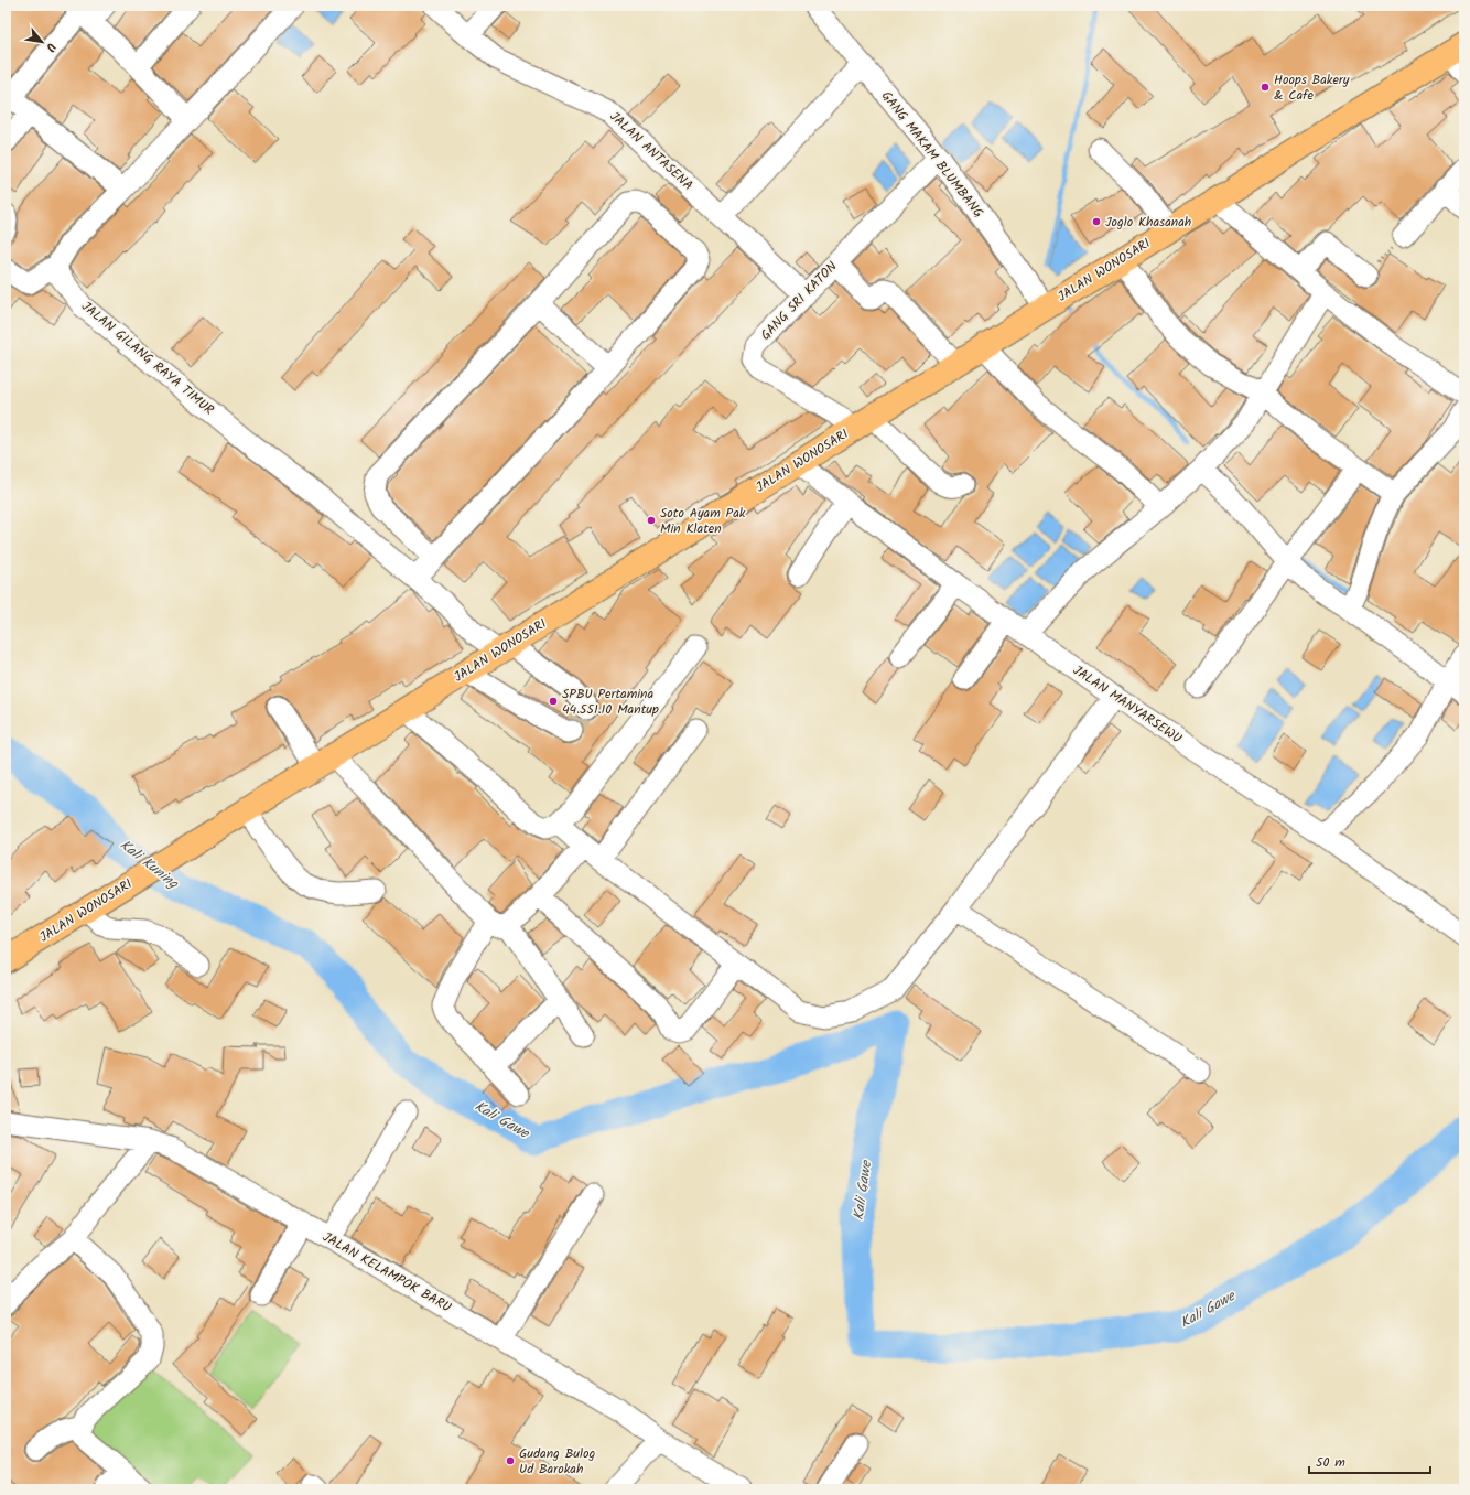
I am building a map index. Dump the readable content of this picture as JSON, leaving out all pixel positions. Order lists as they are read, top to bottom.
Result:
{
  "streets": {
    "highway": ["JALAN WONOSARI"],
    "street": [
      "JALAN ANTASENA",
      "GANG MAKAM BLUMBANG",
      "GANG SRI KATON",
      "JALAN GILANG RAYA TIMUR",
      "JALAN MANYARSEWU",
      "JALAN KELAMPOK BARU"
    ]
  },
  "crossings": [
    ["JALAN ANTASENA", "GANG SRI KATON"],
    ["GANG MAKAM BLUMBANG", "JALAN WONOSARI"],
    ["GANG MAKAM BLUMBANG", "GANG SRI KATON"],
    ["JALAN WONOSARI", "GANG SRI KATON"],
    ["JALAN WONOSARI", "JALAN GILANG RAYA TIMUR"],
    ["JALAN WONOSARI", "JALAN MANYARSEWU"]
  ],
  "water": ["Kali Kuning", "Kali Gawe"],
  "places": [
    "Hoops Bakery & Cafe",
    "Joglo Khasanah",
    "Soto Ayam Pak Min Klaten",
    "SPBU Pertamina 44.551.10 Mantup",
    "Gudang Bulog Ud Barokah"
  ],
  "scale_bar": "50 m",
  "north": "bottom right"
}
